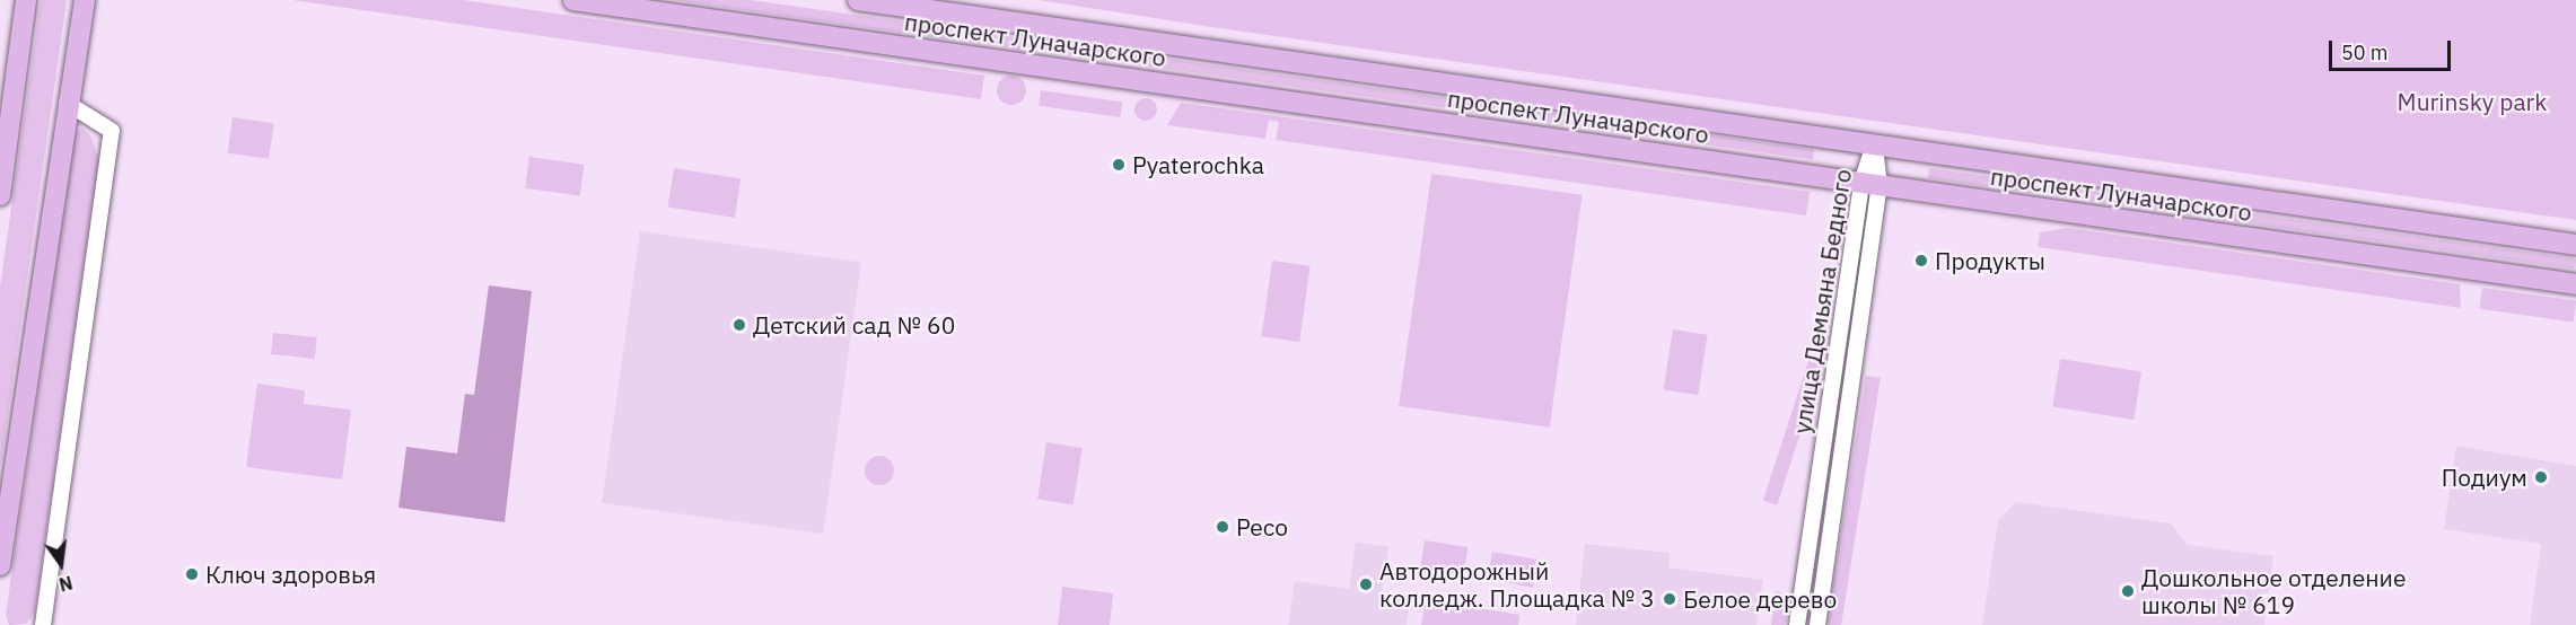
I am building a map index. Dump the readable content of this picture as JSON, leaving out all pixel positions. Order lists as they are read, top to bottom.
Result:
{
  "streets": {
    "main road": ["проспект Луначарского"],
    "street": ["улица Демьяна Бедного"]
  },
  "crossings": [
    ["проспект Луначарского", "улица Демьяна Бедного"]
  ],
  "parks": ["Murinsky park"],
  "places": [
    "Pyaterochka",
    "Продукты",
    "Детский сад № 60",
    "Подиум",
    "Ресо",
    "Ключ здоровья",
    "Автодорожный колледж. Площадка № 3",
    "Дошкольное отделение школы № 619",
    "Белое дерево"
  ],
  "scale_bar": "50 m",
  "north": "bottom"
}
